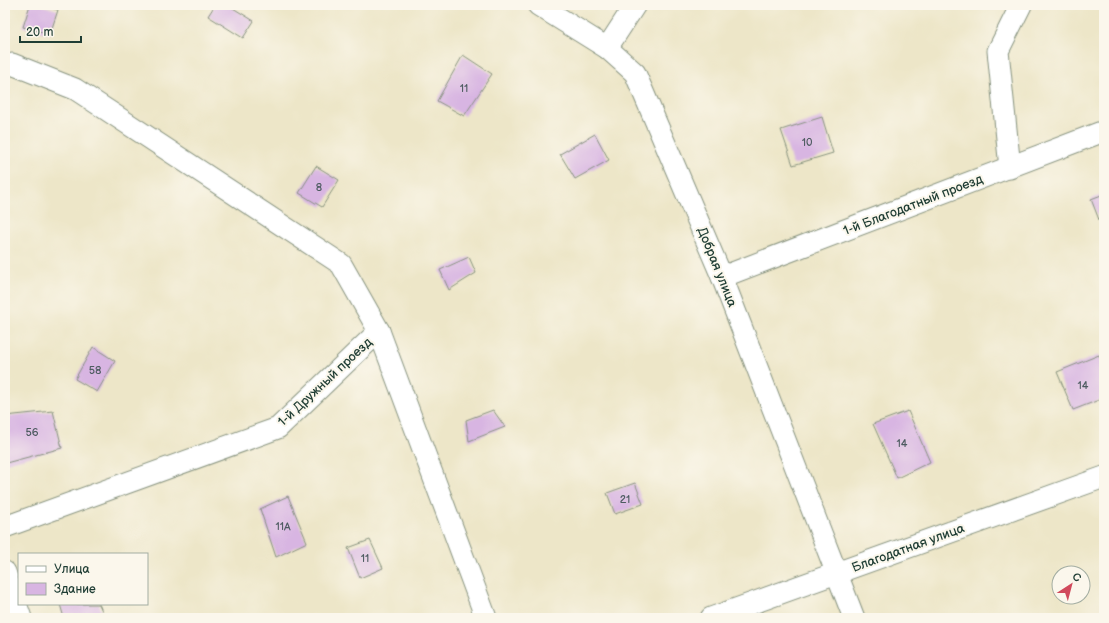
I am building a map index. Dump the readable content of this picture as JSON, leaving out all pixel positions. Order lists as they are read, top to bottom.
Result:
{
  "streets": {
    "street": [
      "1-й Благодатный проезд",
      "Добрая улица",
      "1-й Дружный проезд",
      "Благодатная улица"
    ]
  },
  "crossings": [
    ["1-й Благодатный проезд", "Добрая улица"],
    ["Добрая улица", "Благодатная улица"]
  ],
  "house_numbers": [
    "11",
    "10",
    "8",
    "58",
    "14",
    "56",
    "14",
    "21",
    "11А",
    "11"
  ],
  "legend": ["Улица", "Здание"],
  "scale_bar": "20 m",
  "north": "top right"
}
